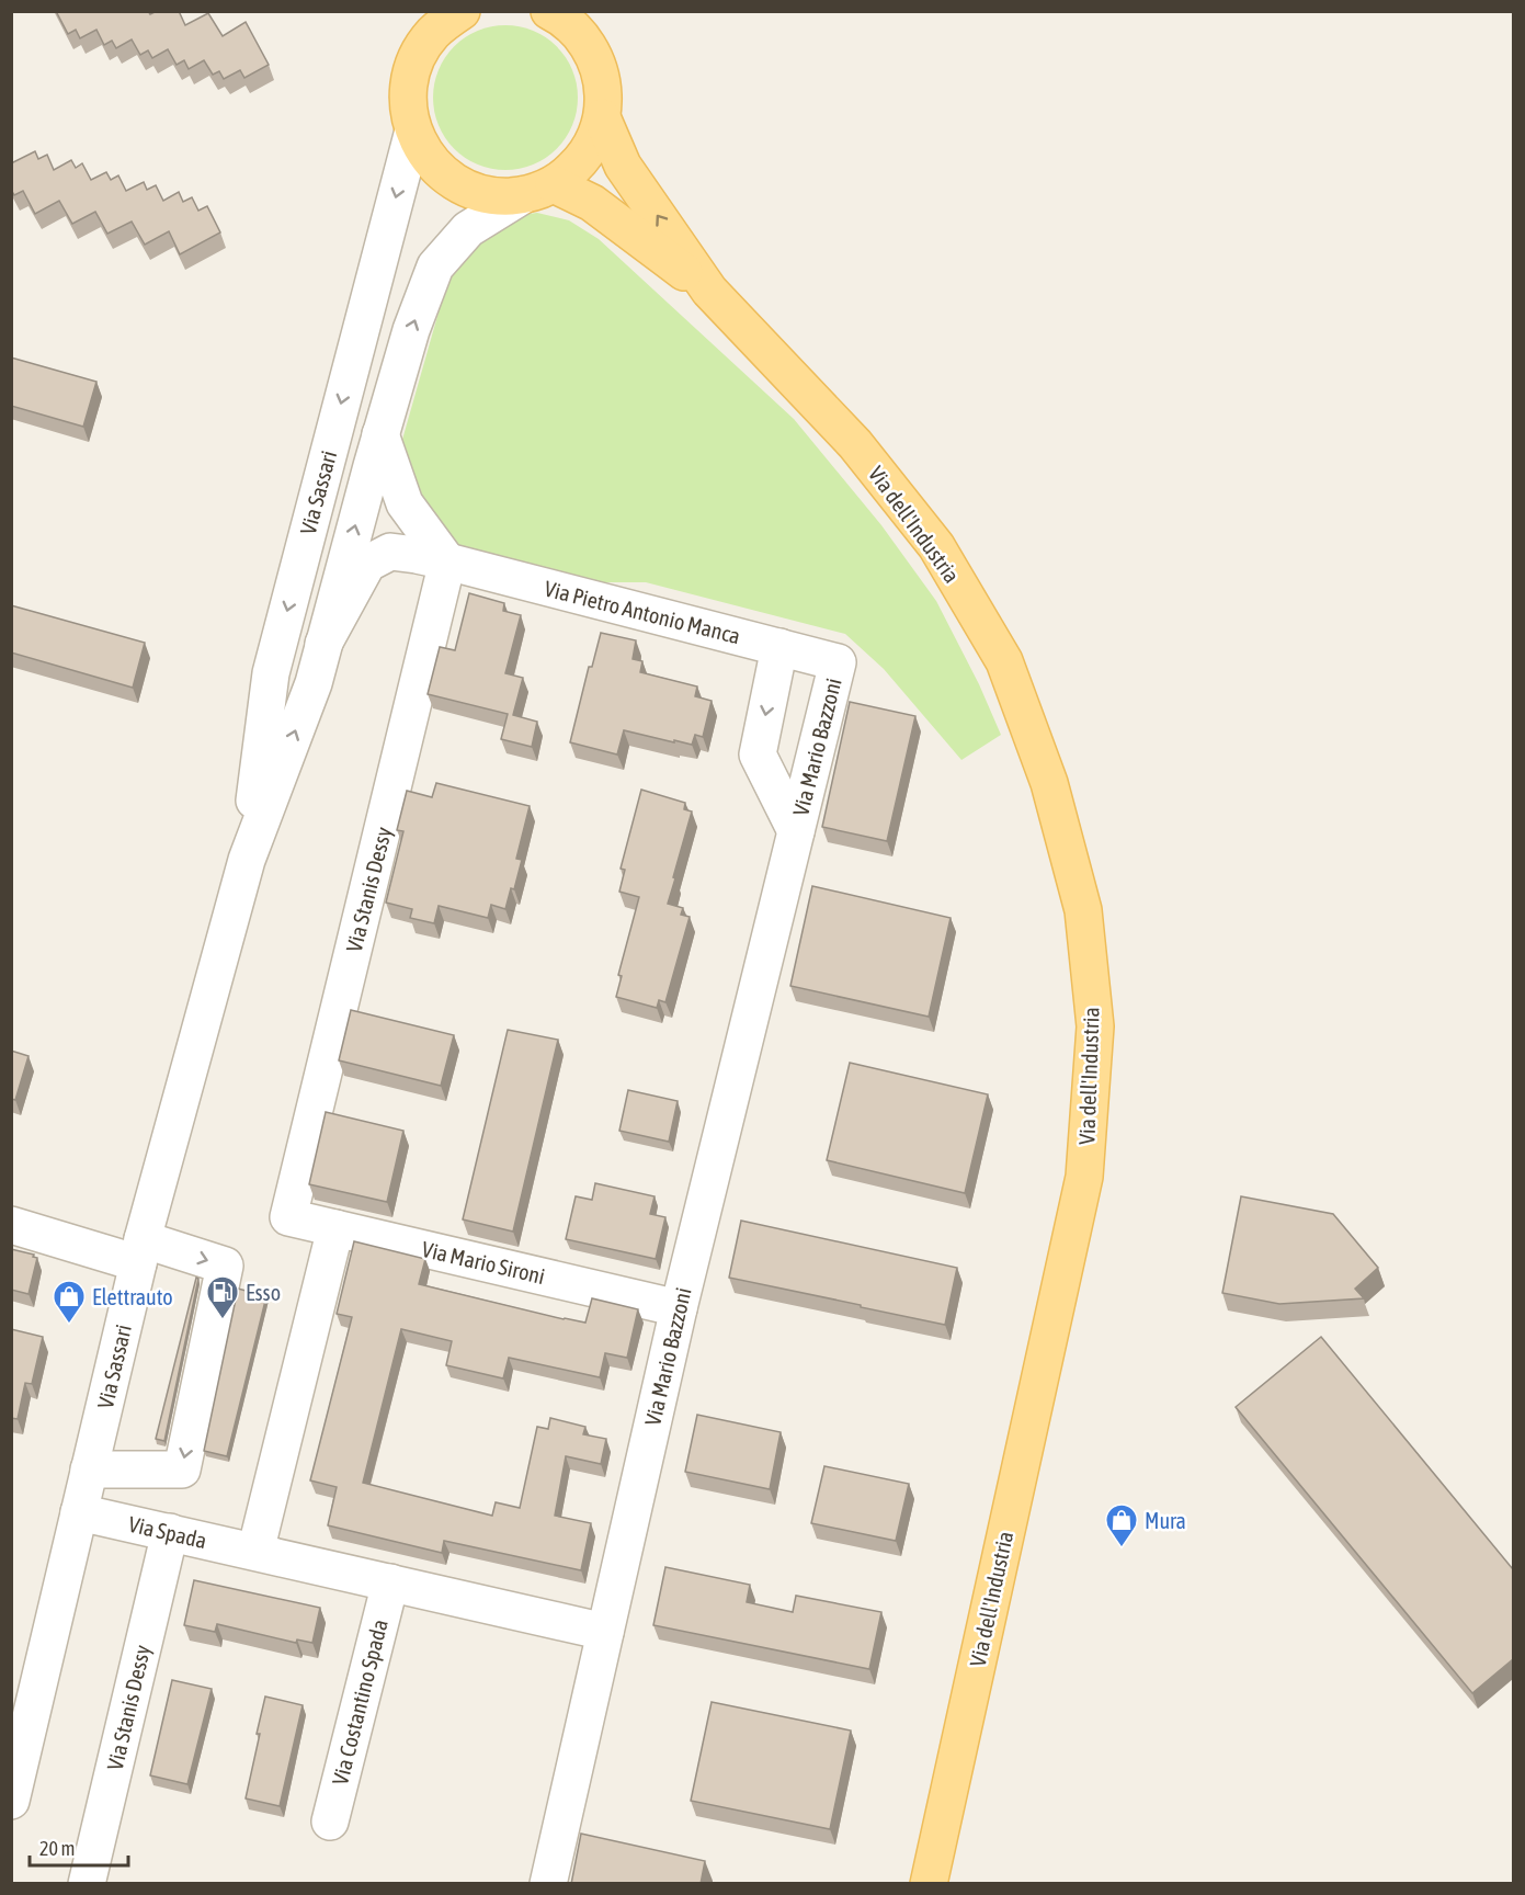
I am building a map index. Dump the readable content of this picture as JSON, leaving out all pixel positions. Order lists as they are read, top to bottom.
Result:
{
  "streets": {
    "main road": ["Via dell'Industria"],
    "street": [
      "Via Sassari",
      "Via Pietro Antonio Manca",
      "Via Mario Bazzoni",
      "Via Stanis Dessy",
      "Via Mario Sironi",
      "Via Spada",
      "Via Costantino Spada"
    ]
  },
  "crossings": [
    ["Via Sassari", "Via dell'Industria"],
    ["Via Sassari", "Via Pietro Antonio Manca"],
    ["Via Sassari", "Via Spada"],
    ["Via Pietro Antonio Manca", "Via Mario Bazzoni"],
    ["Via Pietro Antonio Manca", "Via Stanis Dessy"],
    ["Via Mario Bazzoni", "Via Mario Sironi"],
    ["Via Stanis Dessy", "Via Mario Sironi"],
    ["Via Stanis Dessy", "Via Spada"]
  ],
  "places": {
    "fuel station": ["Esso"],
    "shop": ["Elettrauto", "Mura"]
  },
  "scale_bar": "20 m"
}
